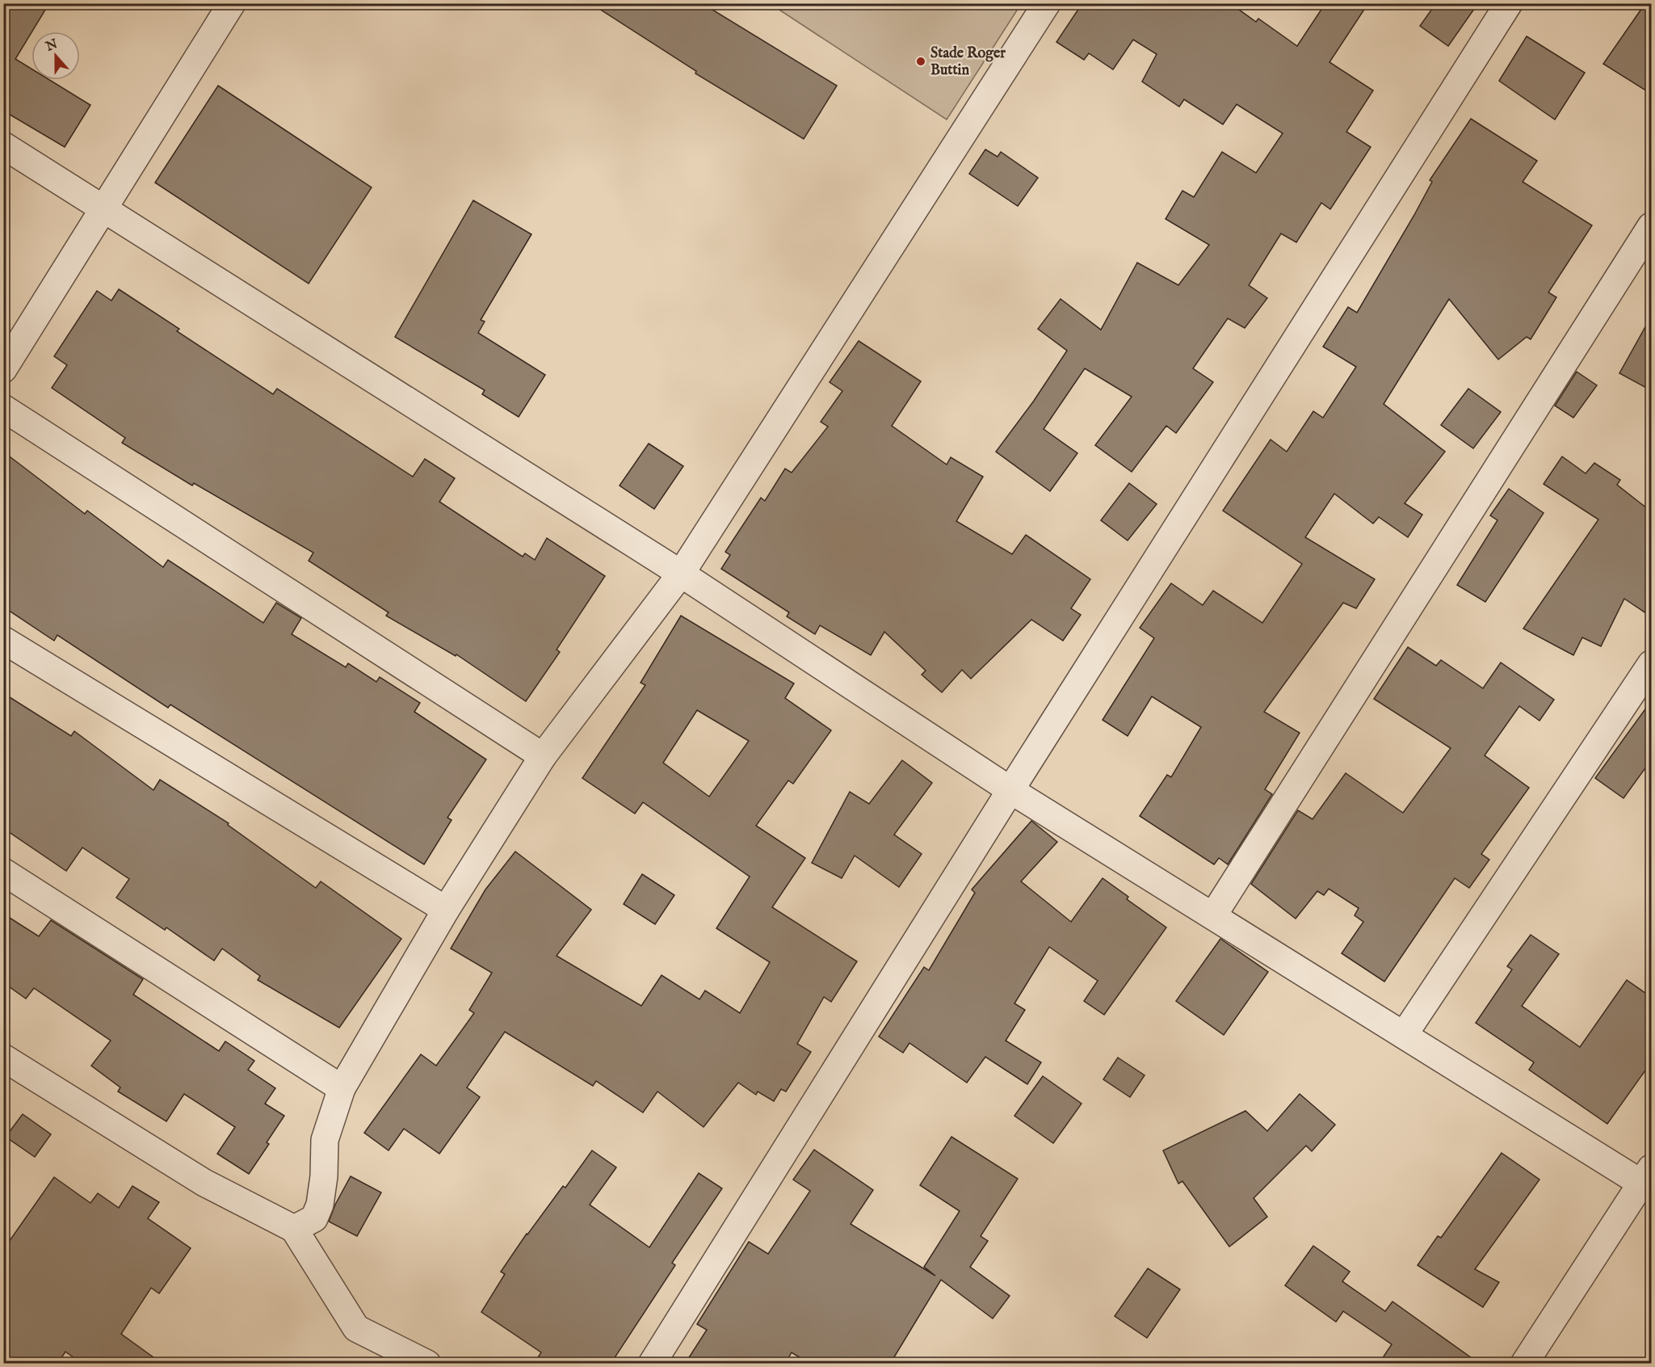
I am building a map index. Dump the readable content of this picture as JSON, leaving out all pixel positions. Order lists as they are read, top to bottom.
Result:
{
  "places": ["Stade Roger Buttin"],
  "north": "top"
}
